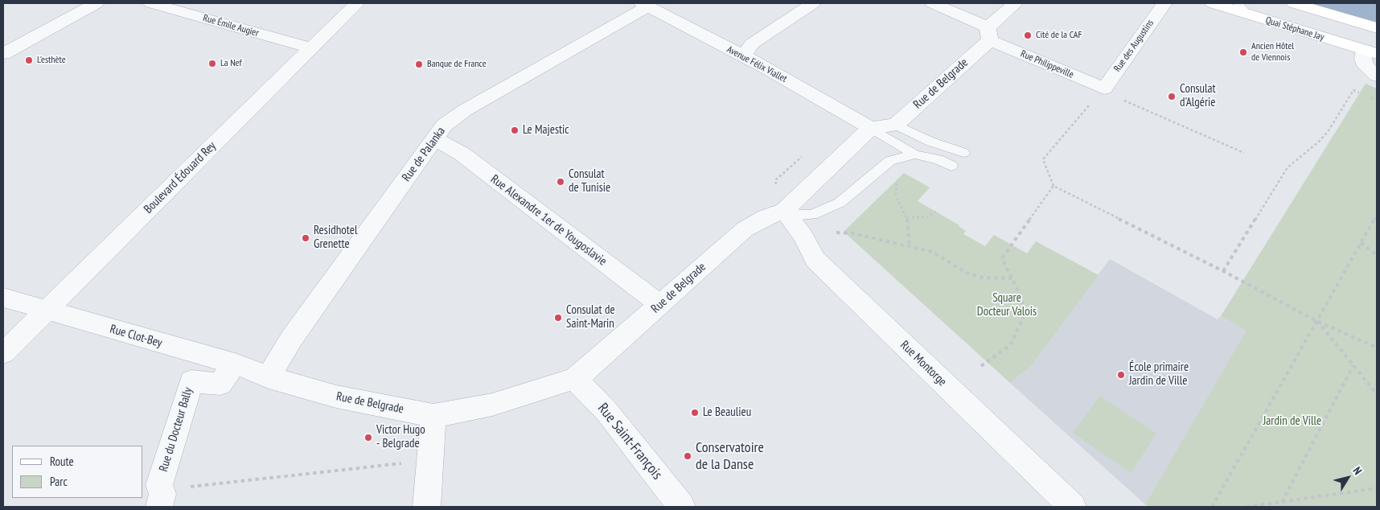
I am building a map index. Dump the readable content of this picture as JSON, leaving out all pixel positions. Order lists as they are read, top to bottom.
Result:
{
  "streets": {
    "main road": ["Quai Stéphane Jay"],
    "street": [
      "Rue Émile Augier",
      "Rue des Augustins",
      "Avenue Félix Viallet",
      "Rue Philippeville",
      "Rue de Belgrade",
      "Rue de Palanka",
      "Boulevard Édouard Rey",
      "Rue Alexandre 1er de Yougoslavie",
      "Rue Clot-Bey",
      "Rue Montorge",
      "Rue du Docteur Bally",
      "Rue Saint-François"
    ]
  },
  "crossings": [
    ["Rue Émile Augier", "Boulevard Édouard Rey"],
    ["Rue des Augustins", "Rue Philippeville"],
    ["Avenue Félix Viallet", "Rue de Belgrade"],
    ["Avenue Félix Viallet", "Rue de Palanka"],
    ["Rue Philippeville", "Rue de Belgrade"],
    ["Rue de Belgrade", "Rue de Palanka"],
    ["Rue de Belgrade", "Rue Alexandre 1er de Yougoslavie"],
    ["Rue de Belgrade", "Rue Clot-Bey"],
    ["Rue de Belgrade", "Rue Montorge"],
    ["Rue de Belgrade", "Rue Saint-François"],
    ["Rue de Palanka", "Rue Alexandre 1er de Yougoslavie"],
    ["Rue de Palanka", "Rue Clot-Bey"],
    ["Boulevard Édouard Rey", "Rue Clot-Bey"],
    ["Rue Clot-Bey", "Rue du Docteur Bally"]
  ],
  "parks": ["Square Docteur Valois", "Jardin de Ville"],
  "places": [
    "Cité de la CAF",
    "Ancien Hôtel de Viennois",
    "L'esthète",
    "La Nef",
    "Banque de France",
    "Consulat d'Algérie",
    "Le Majestic",
    "Consulat de Tunisie",
    "Residhotel Grenette",
    "Consulat de Saint-Marin",
    "École primaire Jardin de Ville",
    "Le Beaulieu",
    "Victor Hugo - Belgrade",
    "Conservatoire de la Danse"
  ],
  "legend": ["Route", "Parc"],
  "north": "top right"
}
